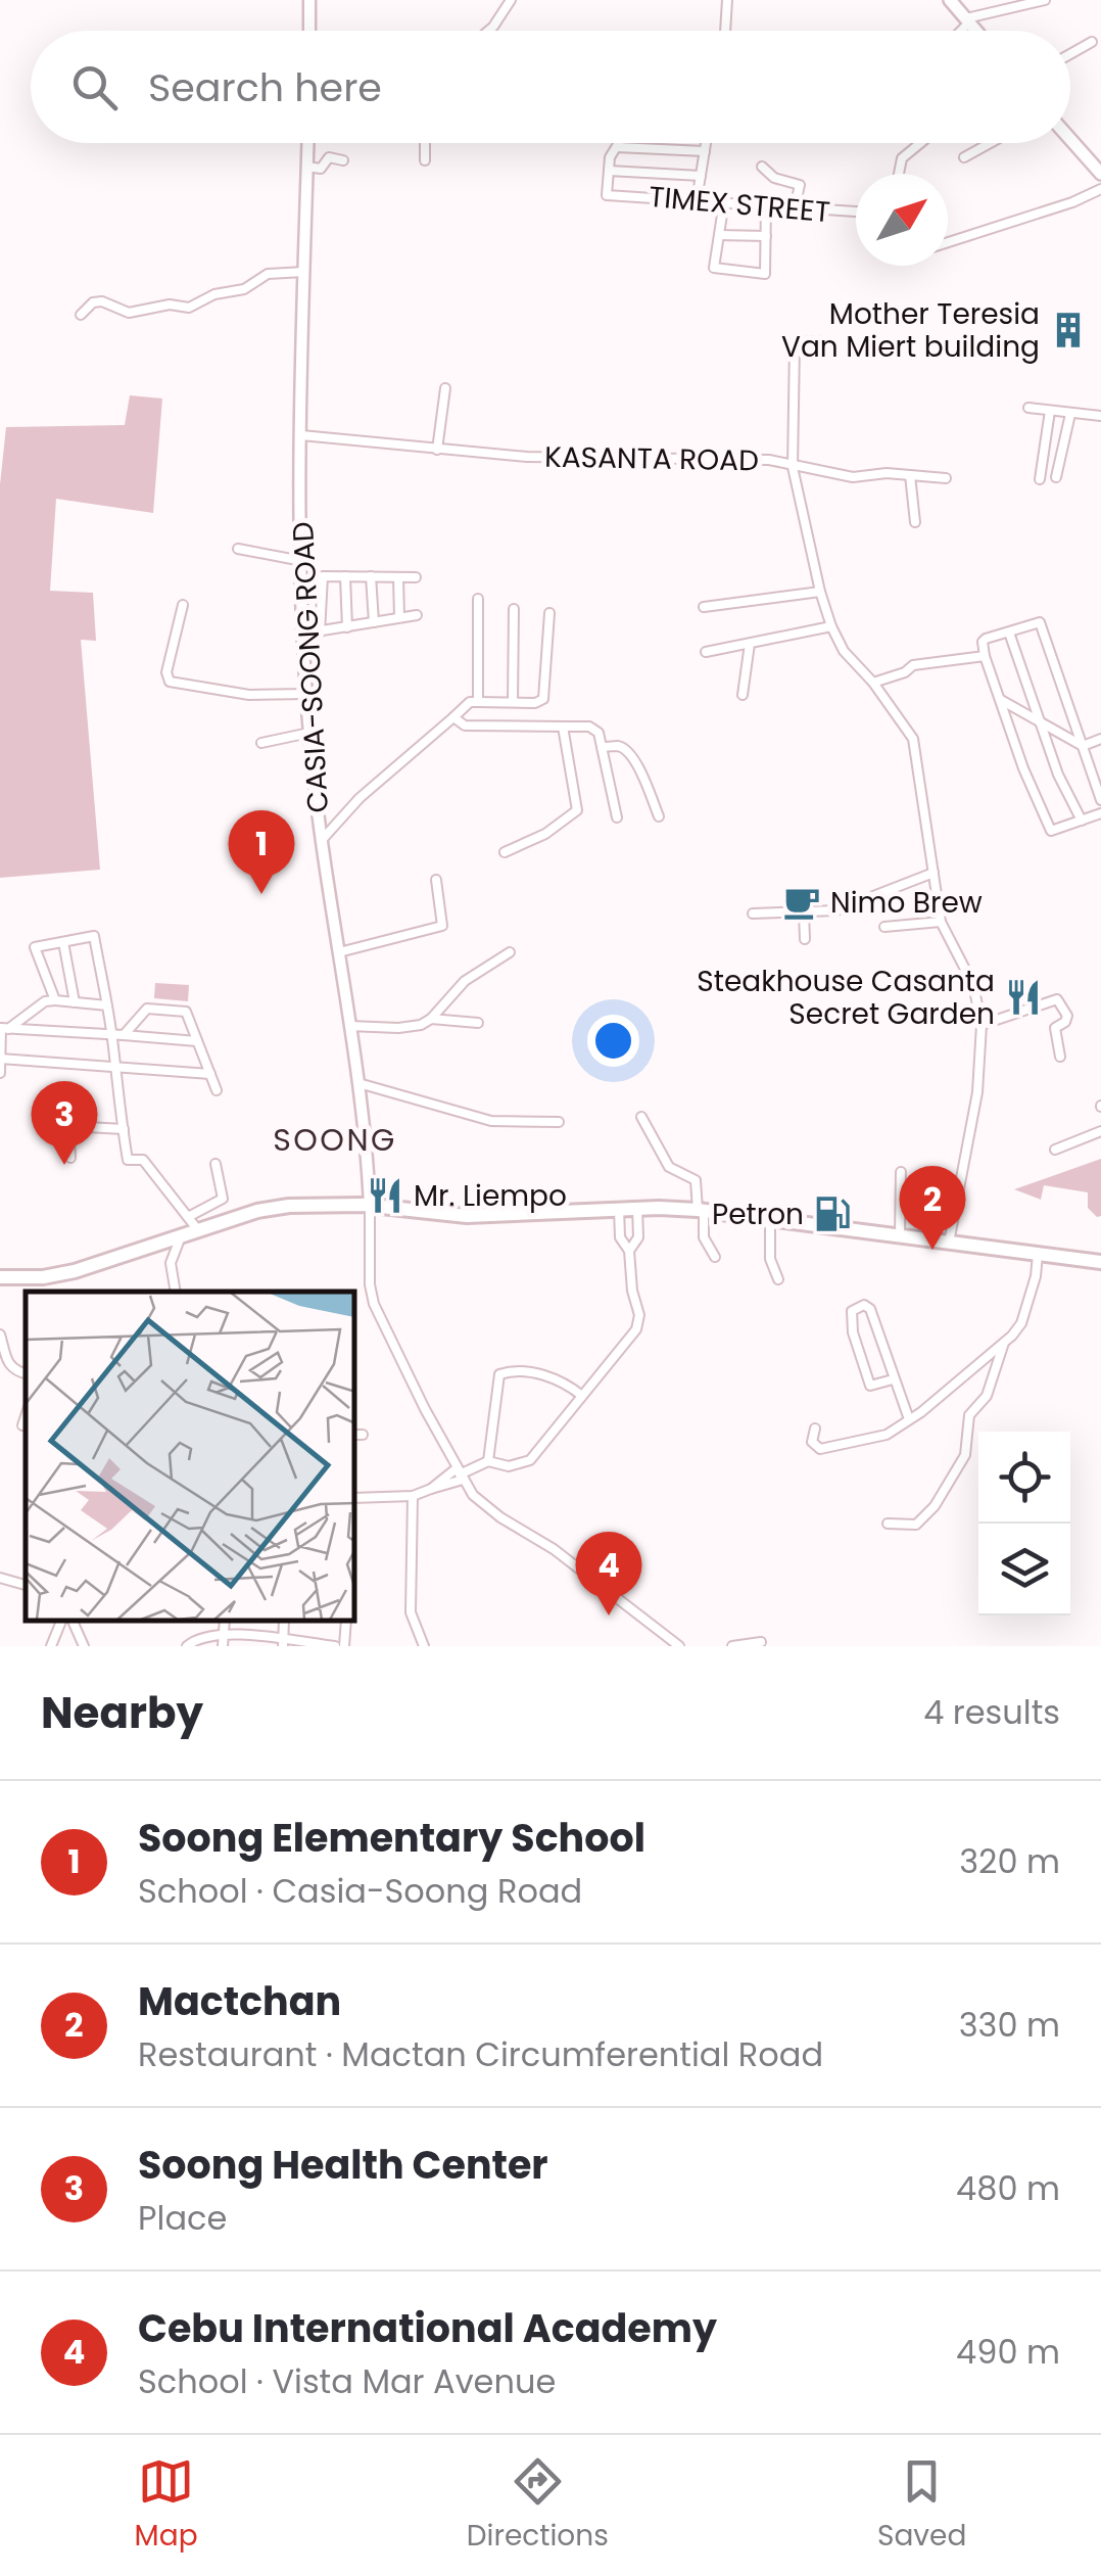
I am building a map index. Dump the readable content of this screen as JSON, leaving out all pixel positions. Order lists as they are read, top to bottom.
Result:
{
  "streets": {
    "street": ["TIMEX STREET", "KASANTA ROAD", "CASIA-SOONG ROAD"]
  },
  "crossings": [
    ["KASANTA ROAD", "CASIA-SOONG ROAD"]
  ],
  "districts": ["SOONG"],
  "places": {
    "building": ["Mother Teresia Van Miert building"],
    "cafe": ["Nimo Brew"],
    "restaurant": ["Steakhouse Casanta Secret Garden", "Mr. Liempo"],
    "fuel station": ["Petron"]
  },
  "north": "top right",
  "page": {
    "search": "Search here",
    "pins": [
      "1",
      "3",
      "2",
      "4"
    ],
    "heading": ["Nearby", "4 results"],
    "list": [
      {
        "mark": "1",
        "name": "Soong Elementary School",
        "note": "School · Casia-Soong Road",
        "value": "320 m"
      },
      {
        "mark": "2",
        "name": "Mactchan",
        "note": "Restaurant · Mactan Circumferential Road",
        "value": "330 m"
      },
      {
        "mark": "3",
        "name": "Soong Health Center",
        "note": "Place",
        "value": "480 m"
      },
      {
        "mark": "4",
        "name": "Cebu International Academy",
        "note": "School · Vista Mar Avenue",
        "value": "490 m"
      }
    ],
    "nav": ["Map", "Directions", "Saved"]
  }
}
